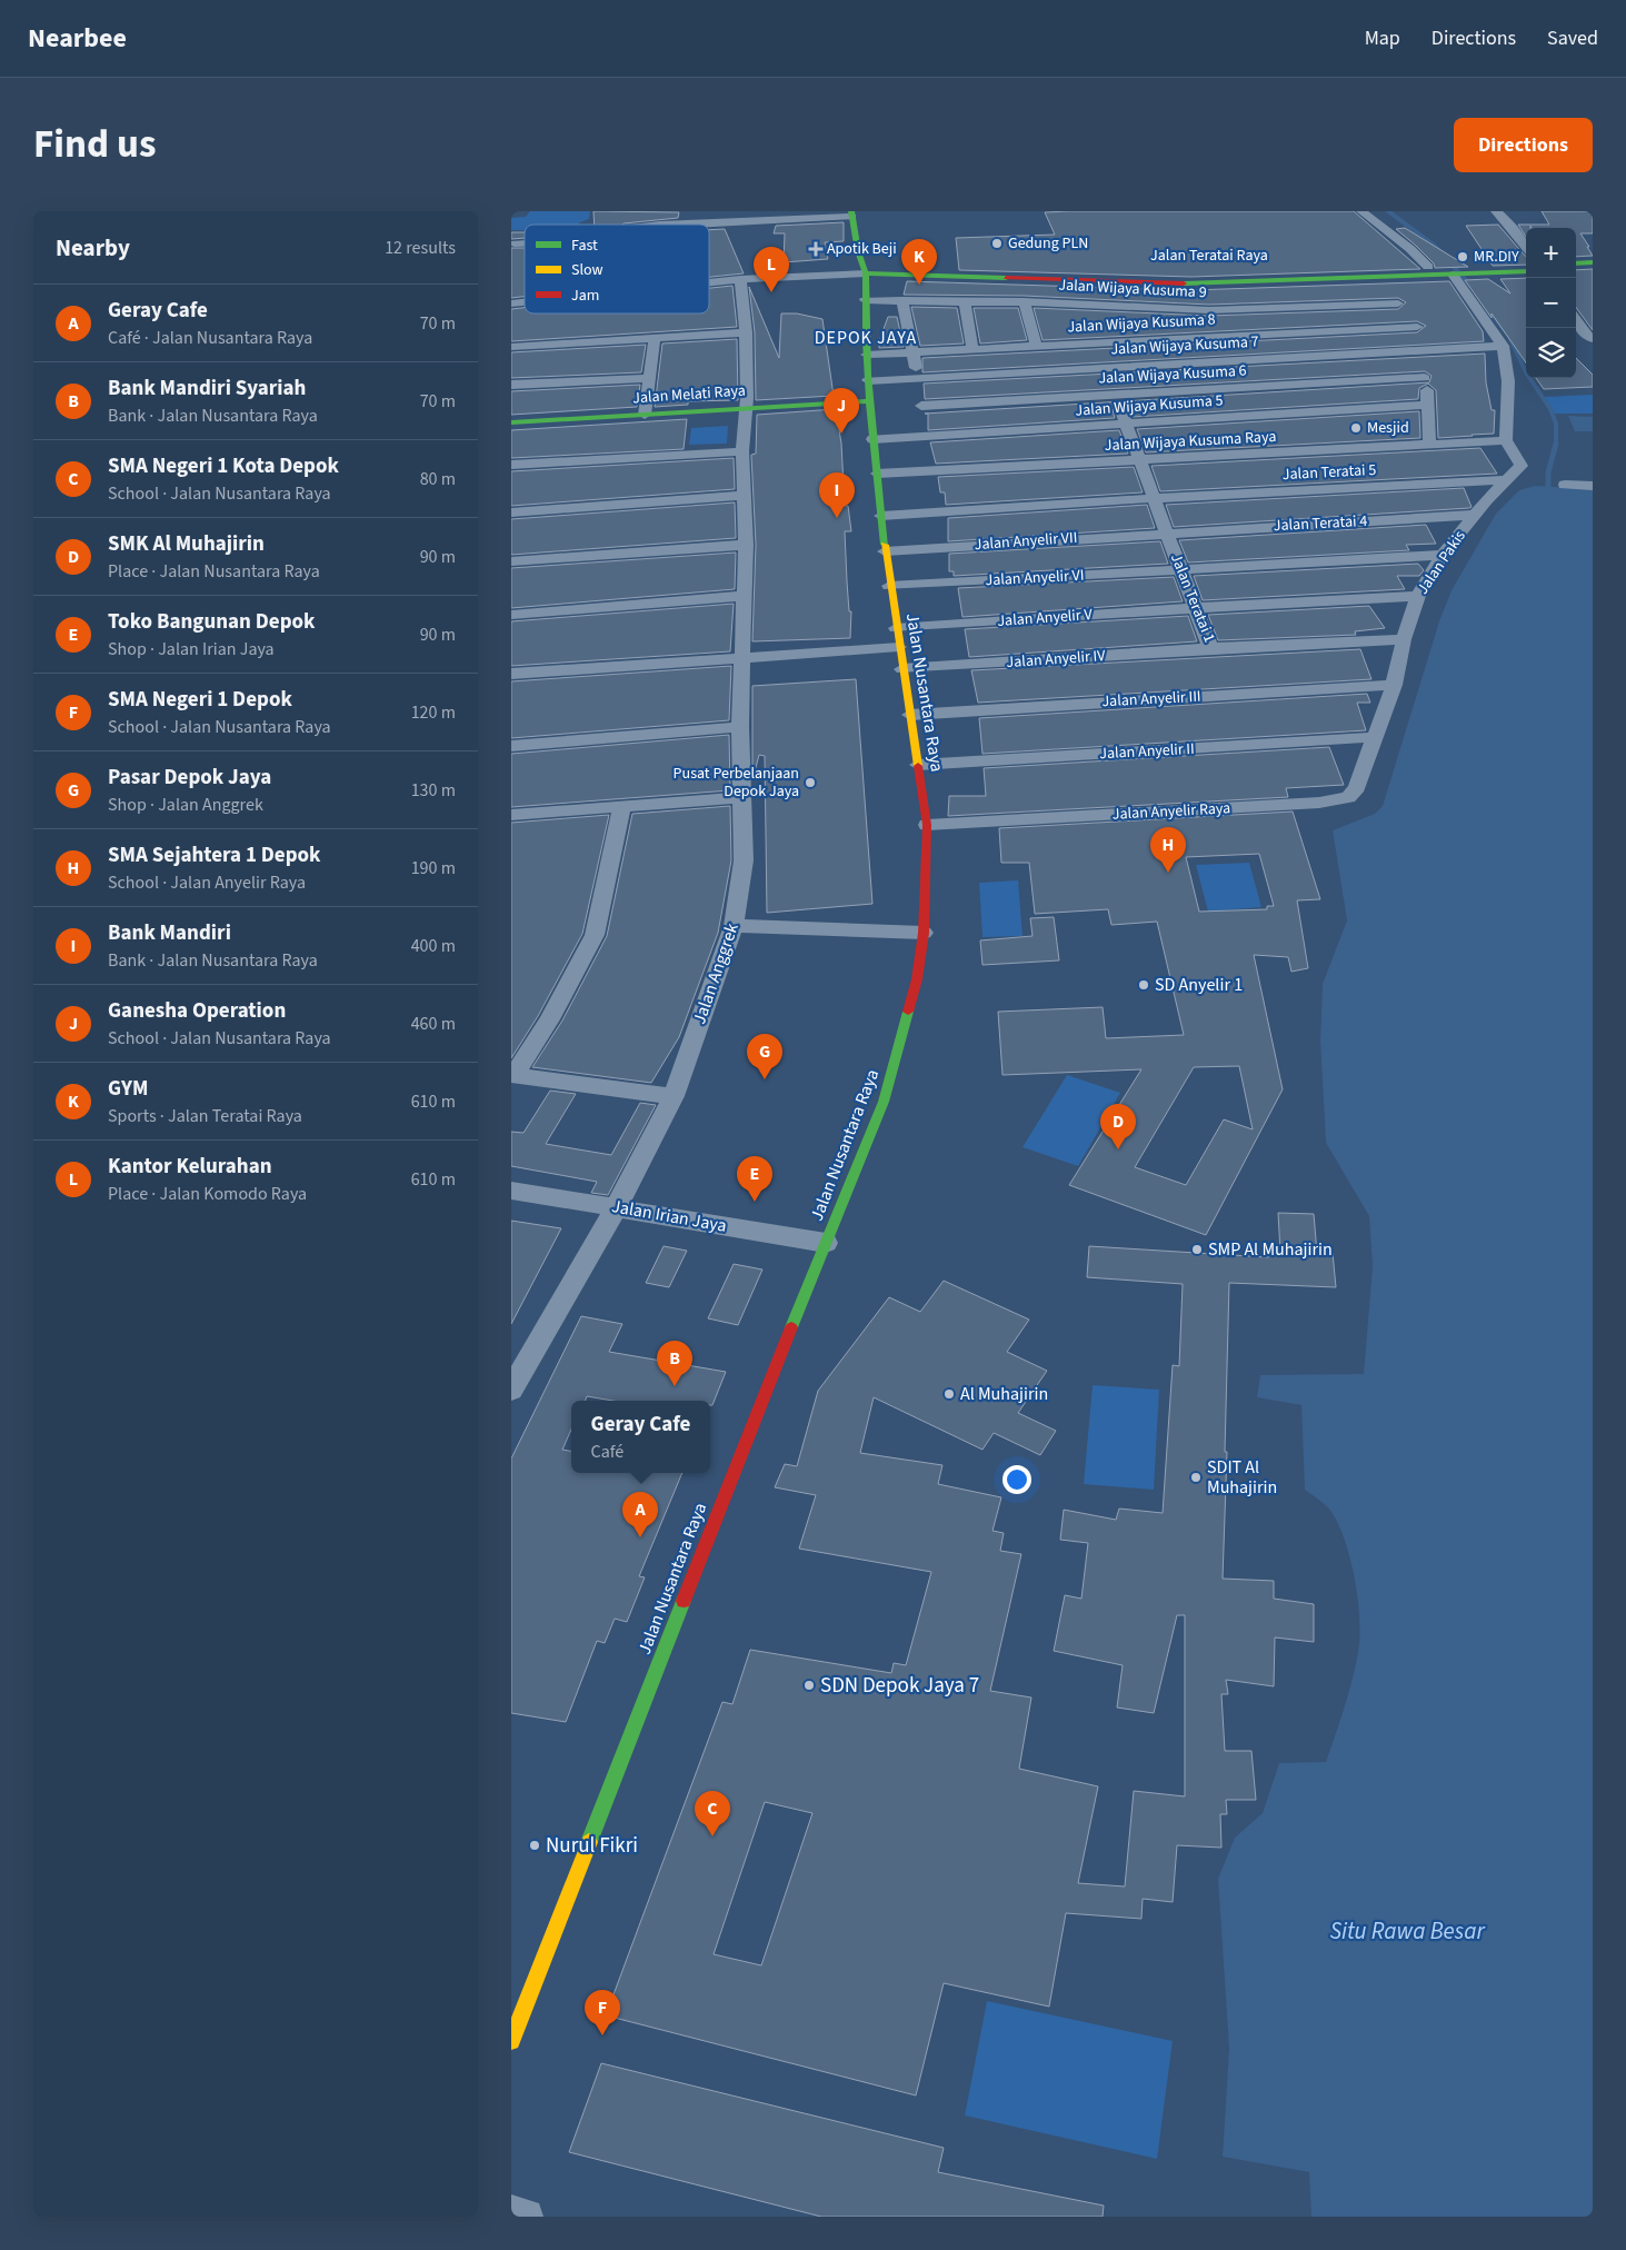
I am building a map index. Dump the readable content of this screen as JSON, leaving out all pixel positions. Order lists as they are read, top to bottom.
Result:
{
  "streets": {
    "main road": ["Jalan Teratai Raya", "Jalan Melati Raya", "Jalan Nusantara Raya"],
    "street": [
      "Jalan Wijaya Kusuma 9",
      "Jalan Wijaya Kusuma 8",
      "Jalan Wijaya Kusuma 7",
      "Jalan Wijaya Kusuma 6",
      "Jalan Wijaya Kusuma 5",
      "Jalan Wijaya Kusuma Raya",
      "Jalan Teratai 5",
      "Jalan Teratai 4",
      "Jalan Anyelir VII",
      "Jalan Pakis",
      "Jalan Anyelir VI",
      "Jalan Teratai 1",
      "Jalan Anyelir V",
      "Jalan Anyelir IV",
      "Jalan Anyelir III",
      "Jalan Anyelir II",
      "Jalan Anyelir Raya",
      "Jalan Anggrek",
      "Jalan Irian Jaya"
    ]
  },
  "crossings": [
    ["Jalan Teratai Raya", "Jalan Wijaya Kusuma 9"],
    ["Jalan Teratai Raya", "Jalan Nusantara Raya"],
    ["Jalan Wijaya Kusuma 9", "Jalan Nusantara Raya"],
    ["Jalan Wijaya Kusuma 8", "Jalan Teratai 1"],
    ["Jalan Wijaya Kusuma 8", "Jalan Nusantara Raya"],
    ["Jalan Wijaya Kusuma 7", "Jalan Wijaya Kusuma 6"],
    ["Jalan Wijaya Kusuma 7", "Jalan Wijaya Kusuma 5"],
    ["Jalan Wijaya Kusuma 7", "Jalan Teratai 1"],
    ["Jalan Wijaya Kusuma 7", "Jalan Nusantara Raya"],
    ["Jalan Wijaya Kusuma 6", "Jalan Wijaya Kusuma 5"],
    ["Jalan Wijaya Kusuma 6", "Jalan Teratai 1"],
    ["Jalan Melati Raya", "Jalan Nusantara Raya"],
    ["Jalan Melati Raya", "Jalan Anggrek"],
    ["Jalan Wijaya Kusuma 5", "Jalan Teratai 1"],
    ["Jalan Wijaya Kusuma 5", "Jalan Nusantara Raya"],
    ["Jalan Wijaya Kusuma Raya", "Jalan Pakis"],
    ["Jalan Wijaya Kusuma Raya", "Jalan Teratai 1"],
    ["Jalan Wijaya Kusuma Raya", "Jalan Nusantara Raya"],
    ["Jalan Teratai 5", "Jalan Pakis"],
    ["Jalan Teratai 5", "Jalan Teratai 1"],
    ["Jalan Teratai 5", "Jalan Nusantara Raya"],
    ["Jalan Teratai 4", "Jalan Anyelir VII"],
    ["Jalan Teratai 4", "Jalan Pakis"],
    ["Jalan Teratai 4", "Jalan Teratai 1"],
    ["Jalan Anyelir VII", "Jalan Teratai 1"],
    ["Jalan Anyelir VII", "Jalan Nusantara Raya"],
    ["Jalan Pakis", "Jalan Anyelir VI"],
    ["Jalan Pakis", "Jalan Teratai 1"],
    ["Jalan Pakis", "Jalan Anyelir V"],
    ["Jalan Pakis", "Jalan Anyelir III"],
    ["Jalan Pakis", "Jalan Anyelir II"],
    ["Jalan Pakis", "Jalan Anyelir Raya"],
    ["Jalan Anyelir VI", "Jalan Teratai 1"],
    ["Jalan Anyelir VI", "Jalan Nusantara Raya"],
    ["Jalan Teratai 1", "Jalan Anyelir V"],
    ["Jalan Teratai 1", "Jalan Anyelir IV"],
    ["Jalan Anyelir V", "Jalan Nusantara Raya"],
    ["Jalan Anyelir IV", "Jalan Nusantara Raya"],
    ["Jalan Nusantara Raya", "Jalan Anyelir III"],
    ["Jalan Nusantara Raya", "Jalan Anyelir II"],
    ["Jalan Nusantara Raya", "Jalan Anyelir Raya"],
    ["Jalan Nusantara Raya", "Jalan Irian Jaya"],
    ["Jalan Anyelir II", "Jalan Anyelir Raya"],
    ["Jalan Anggrek", "Jalan Irian Jaya"]
  ],
  "districts": ["DEPOK JAYA"],
  "water": ["Situ Rawa Besar"],
  "places": {
    "other": [
      "Gedung PLN",
      "MR.DIY",
      "Mesjid",
      "Pusat Perbelanjaan Depok Jaya",
      "SD Anyelir 1",
      "SMP Al Muhajirin",
      "Al Muhajirin",
      "SDIT Al Muhajirin",
      "SDN Depok Jaya 7",
      "Nurul Fikri"
    ],
    "health": ["Apotik Beji"]
  },
  "legend": ["Fast", "Slow", "Jam"],
  "page": {
    "header": "Nearbee",
    "nav": ["Map", "Directions", "Saved"],
    "title": "Find us",
    "buttons": "Directions",
    "heading": ["Nearby", "12 results"],
    "map_buttons": ["+", "−"],
    "pins": [
      "K",
      "L",
      "J",
      "I",
      "H",
      "G",
      "D",
      "E",
      "B",
      "A",
      "C",
      "F"
    ],
    "list": [
      {
        "mark": "A",
        "name": "Geray Cafe",
        "note": "Café · Jalan Nusantara Raya",
        "value": "70 m"
      },
      {
        "mark": "B",
        "name": "Bank Mandiri Syariah",
        "note": "Bank · Jalan Nusantara Raya",
        "value": "70 m"
      },
      {
        "mark": "C",
        "name": "SMA Negeri 1 Kota Depok",
        "note": "School · Jalan Nusantara Raya",
        "value": "80 m"
      },
      {
        "mark": "D",
        "name": "SMK Al Muhajirin",
        "note": "Place · Jalan Nusantara Raya",
        "value": "90 m"
      },
      {
        "mark": "E",
        "name": "Toko Bangunan Depok",
        "note": "Shop · Jalan Irian Jaya",
        "value": "90 m"
      },
      {
        "mark": "F",
        "name": "SMA Negeri 1 Depok",
        "note": "School · Jalan Nusantara Raya",
        "value": "120 m"
      },
      {
        "mark": "G",
        "name": "Pasar Depok Jaya",
        "note": "Shop · Jalan Anggrek",
        "value": "130 m"
      },
      {
        "mark": "H",
        "name": "SMA Sejahtera 1 Depok",
        "note": "School · Jalan Anyelir Raya",
        "value": "190 m"
      },
      {
        "mark": "I",
        "name": "Bank Mandiri",
        "note": "Bank · Jalan Nusantara Raya",
        "value": "400 m"
      },
      {
        "mark": "J",
        "name": "Ganesha Operation",
        "note": "School · Jalan Nusantara Raya",
        "value": "460 m"
      },
      {
        "mark": "K",
        "name": "GYM",
        "note": "Sports · Jalan Teratai Raya",
        "value": "610 m"
      },
      {
        "mark": "L",
        "name": "Kantor Kelurahan",
        "note": "Place · Jalan Komodo Raya",
        "value": "610 m"
      }
    ],
    "popup": ["Geray Cafe", "Café"]
  }
}
